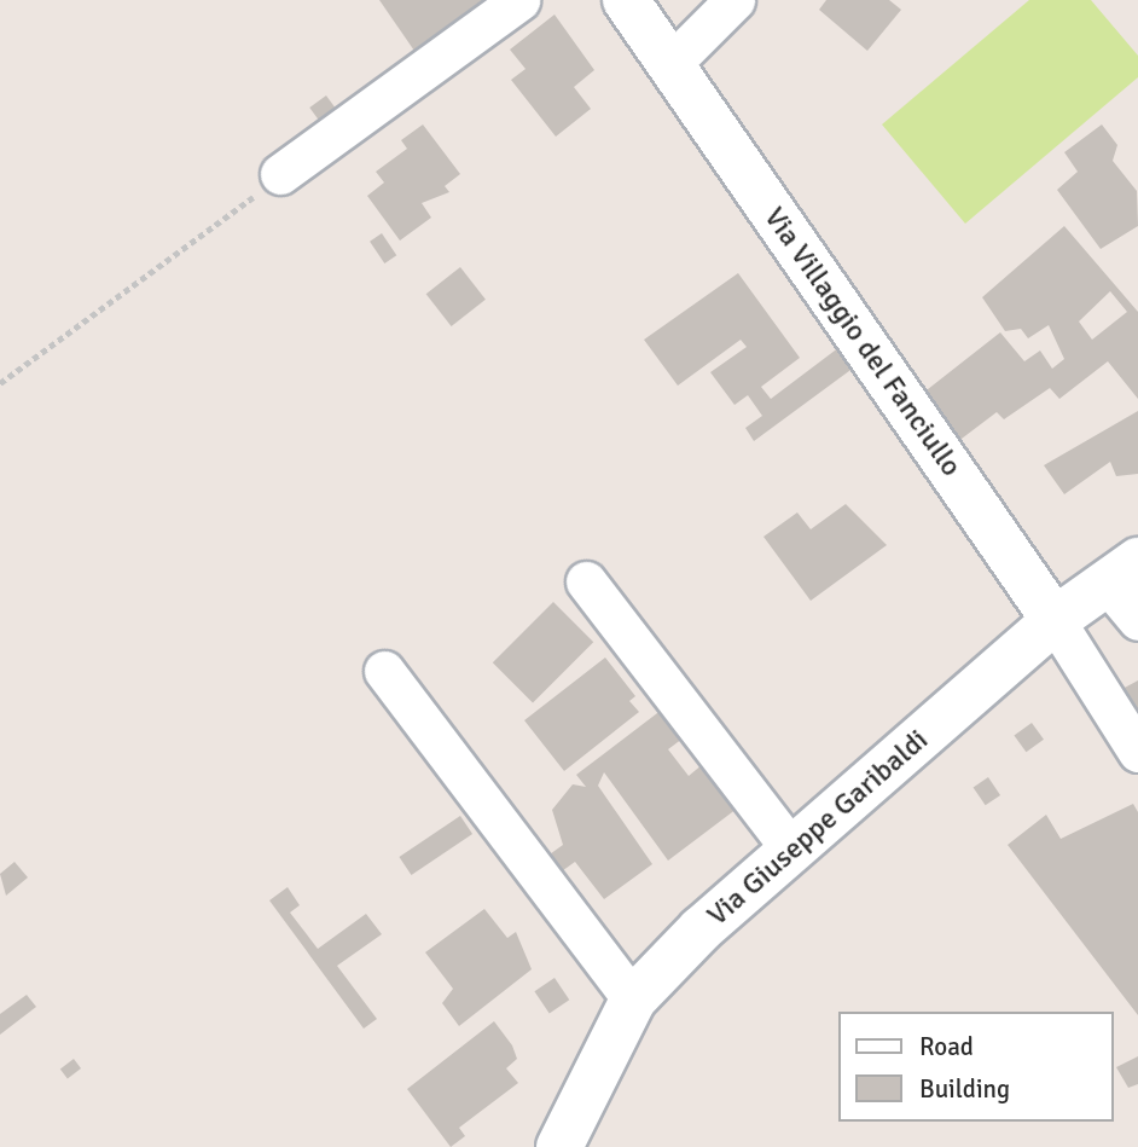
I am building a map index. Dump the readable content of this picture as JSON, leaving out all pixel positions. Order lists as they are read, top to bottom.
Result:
{
  "streets": {
    "main road": ["Via Villaggio del Fanciullo", "Via Giuseppe Garibaldi"]
  },
  "crossings": [
    ["Via Villaggio del Fanciullo", "Via Giuseppe Garibaldi"]
  ],
  "legend": ["Road", "Building"]
}
